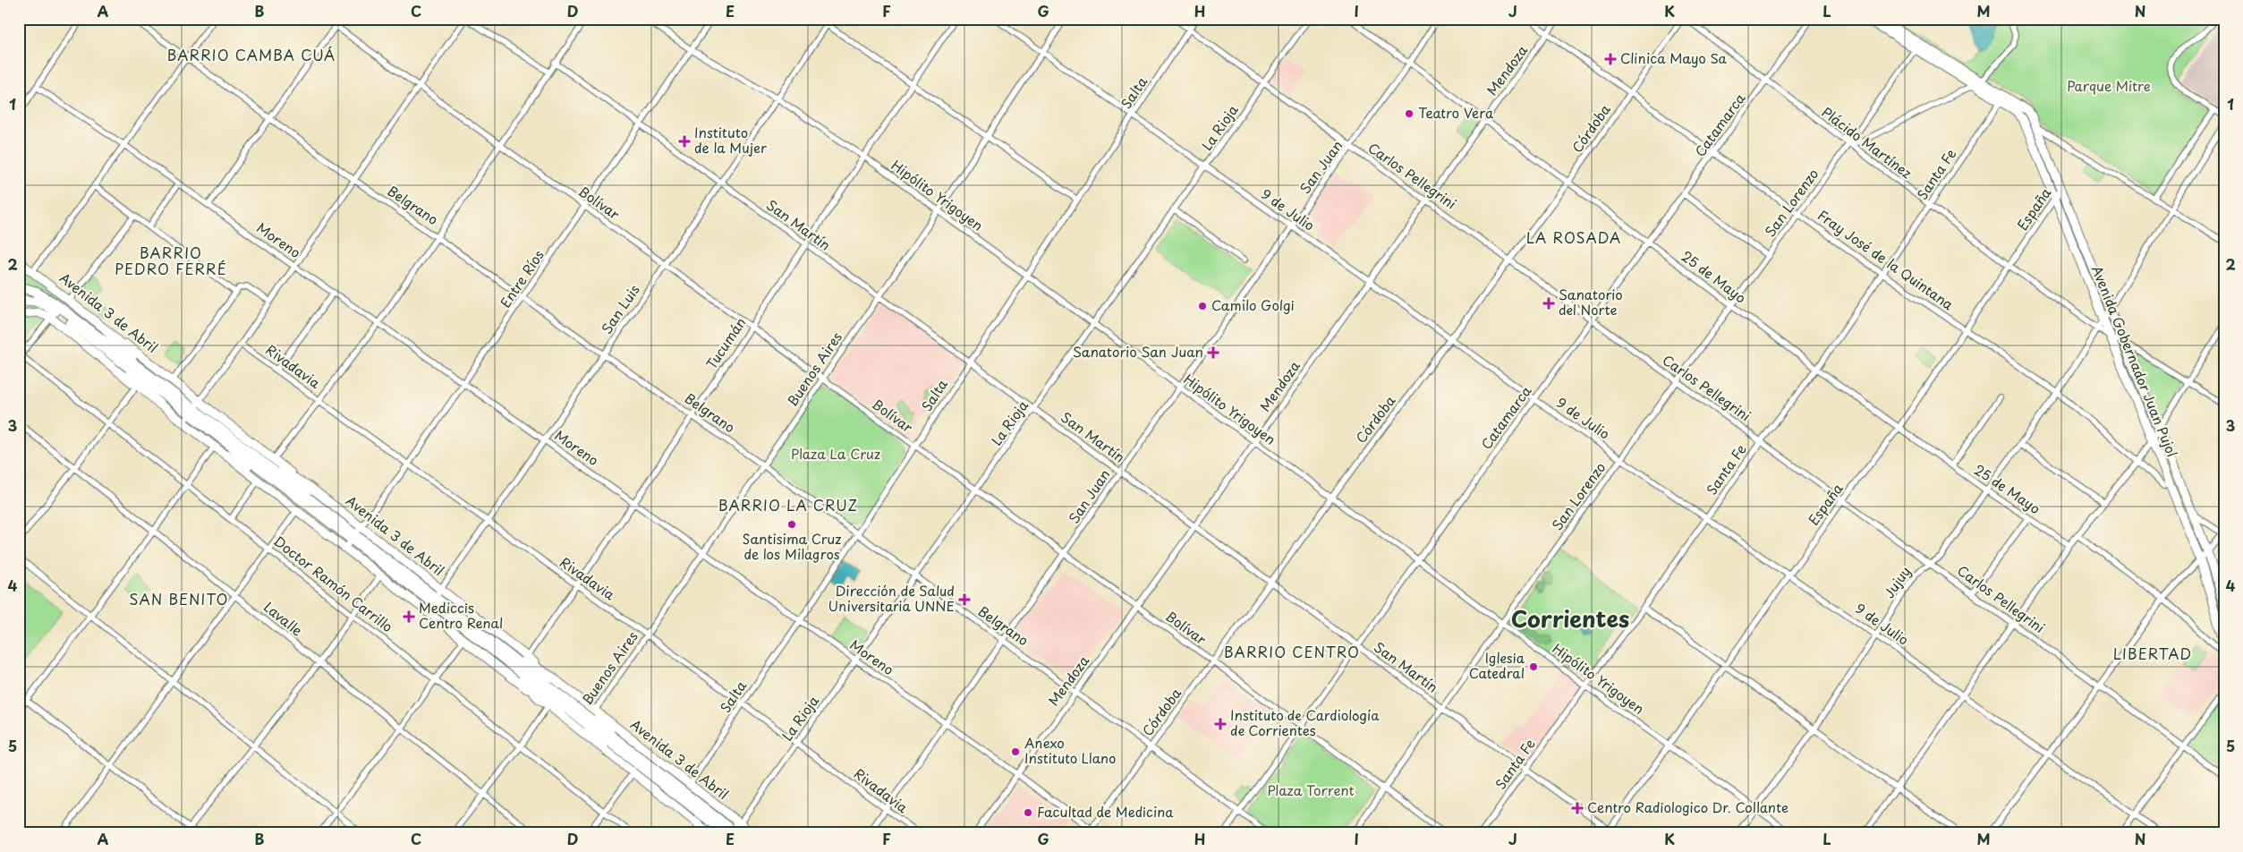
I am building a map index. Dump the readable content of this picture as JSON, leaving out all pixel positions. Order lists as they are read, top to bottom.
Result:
{
  "streets": {
    "highway": ["Avenida 3 de Abril"],
    "main road": ["Avenida Gobernador Juan Pujol"],
    "street": [
      "Mendoza",
      "Salta",
      "Catamarca",
      "La Rioja",
      "Córdoba",
      "Plácido Martínez",
      "San Juan",
      "Santa Fe",
      "Carlos Pellegrini",
      "Hipólito Yrigoyen",
      "Bolívar",
      "San Lorenzo",
      "Belgrano",
      "España",
      "9 de Julio",
      "San Martín",
      "Moreno",
      "Fray José de la Quintana",
      "25 de Mayo",
      "Entre Ríos",
      "San Luis",
      "Tucumán",
      "Rivadavia",
      "Buenos Aires",
      "Jujuy",
      "Doctor Ramón Carrillo",
      "Lavalle"
    ]
  },
  "crossings": [
    ["Mendoza", "Carlos Pellegrini"],
    ["Mendoza", "Hipólito Yrigoyen"],
    ["Mendoza", "Bolívar"],
    ["Mendoza", "Belgrano"],
    ["Mendoza", "9 de Julio"],
    ["Mendoza", "San Martín"],
    ["Mendoza", "Moreno"],
    ["Mendoza", "Fray José de la Quintana"],
    ["Mendoza", "25 de Mayo"],
    ["Salta", "Carlos Pellegrini"],
    ["Salta", "Hipólito Yrigoyen"],
    ["Salta", "Bolívar"],
    ["Salta", "Belgrano"],
    ["Salta", "9 de Julio"],
    ["Salta", "San Martín"],
    ["Salta", "Moreno"],
    ["Salta", "Avenida 3 de Abril"],
    ["Salta", "Rivadavia"],
    ["Catamarca", "Plácido Martínez"],
    ["Catamarca", "Carlos Pellegrini"],
    ["Catamarca", "Hipólito Yrigoyen"],
    ["Catamarca", "Bolívar"],
    ["Catamarca", "Belgrano"],
    ["Catamarca", "9 de Julio"],
    ["Catamarca", "San Martín"],
    ["Catamarca", "Fray José de la Quintana"],
    ["Catamarca", "25 de Mayo"],
    ["La Rioja", "Carlos Pellegrini"],
    ["La Rioja", "Hipólito Yrigoyen"],
    ["La Rioja", "Bolívar"],
    ["La Rioja", "Belgrano"],
    ["La Rioja", "9 de Julio"],
    ["La Rioja", "San Martín"],
    ["La Rioja", "Moreno"],
    ["La Rioja", "Avenida 3 de Abril"],
    ["La Rioja", "Rivadavia"],
    ["Córdoba", "Carlos Pellegrini"],
    ["Córdoba", "Hipólito Yrigoyen"],
    ["Córdoba", "Bolívar"],
    ["Córdoba", "Belgrano"],
    ["Córdoba", "9 de Julio"],
    ["Córdoba", "San Martín"],
    ["Córdoba", "Moreno"],
    ["Córdoba", "Fray José de la Quintana"],
    ["Córdoba", "25 de Mayo"],
    ["Plácido Martínez", "Santa Fe"],
    ["Plácido Martínez", "San Lorenzo"],
    ["Plácido Martínez", "España"],
    ["Plácido Martínez", "Avenida Gobernador Juan Pujol"],
    ["Plácido Martínez", "Jujuy"],
    ["San Juan", "Carlos Pellegrini"],
    ["San Juan", "Hipólito Yrigoyen"],
    ["San Juan", "Bolívar"],
    ["San Juan", "Belgrano"],
    ["San Juan", "9 de Julio"],
    ["San Juan", "San Martín"],
    ["San Juan", "Moreno"],
    ["San Juan", "25 de Mayo"],
    ["San Juan", "Rivadavia"],
    ["Santa Fe", "Carlos Pellegrini"],
    ["Santa Fe", "Hipólito Yrigoyen"],
    ["Santa Fe", "9 de Julio"],
    ["Santa Fe", "San Martín"],
    ["Santa Fe", "Fray José de la Quintana"],
    ["Santa Fe", "25 de Mayo"],
    ["Santa Fe", "Avenida Gobernador Juan Pujol"],
    ["Carlos Pellegrini", "San Lorenzo"],
    ["Carlos Pellegrini", "España"],
    ["Carlos Pellegrini", "Jujuy"],
    ["Hipólito Yrigoyen", "San Lorenzo"],
    ["Hipólito Yrigoyen", "España"],
    ["Hipólito Yrigoyen", "Entre Ríos"],
    ["Hipólito Yrigoyen", "San Luis"],
    ["Hipólito Yrigoyen", "Tucumán"],
    ["Hipólito Yrigoyen", "Buenos Aires"],
    ["Hipólito Yrigoyen", "Jujuy"],
    ["Bolívar", "San Lorenzo"],
    ["Bolívar", "Entre Ríos"],
    ["Bolívar", "San Luis"],
    ["Bolívar", "Tucumán"],
    ["Bolívar", "Buenos Aires"],
    ["San Lorenzo", "9 de Julio"],
    ["San Lorenzo", "San Martín"],
    ["San Lorenzo", "Fray José de la Quintana"],
    ["San Lorenzo", "25 de Mayo"],
    ["Belgrano", "Entre Ríos"],
    ["Belgrano", "San Luis"],
    ["Belgrano", "Tucumán"],
    ["Belgrano", "Buenos Aires"],
    ["España", "9 de Julio"],
    ["España", "San Martín"],
    ["España", "Fray José de la Quintana"],
    ["España", "25 de Mayo"],
    ["España", "Avenida Gobernador Juan Pujol"],
    ["9 de Julio", "Buenos Aires"],
    ["9 de Julio", "Jujuy"],
    ["San Martín", "Entre Ríos"],
    ["San Martín", "San Luis"],
    ["San Martín", "Tucumán"],
    ["San Martín", "Buenos Aires"],
    ["Moreno", "Entre Ríos"],
    ["Moreno", "San Luis"],
    ["Moreno", "Tucumán"],
    ["Moreno", "Buenos Aires"],
    ["Fray José de la Quintana", "Jujuy"],
    ["25 de Mayo", "Jujuy"],
    ["Entre Ríos", "Avenida 3 de Abril"],
    ["Entre Ríos", "Rivadavia"],
    ["San Luis", "Avenida 3 de Abril"],
    ["San Luis", "Rivadavia"],
    ["Avenida 3 de Abril", "Tucumán"],
    ["Avenida 3 de Abril", "Buenos Aires"],
    ["Tucumán", "Rivadavia"],
    ["Avenida Gobernador Juan Pujol", "Jujuy"],
    ["Rivadavia", "Buenos Aires"]
  ],
  "districts": [
    "BARRIO CAMBA CUÁ",
    "LA ROSADA",
    "BARRIO PEDRO FERRÉ",
    "BARRIO LA CRUZ",
    "SAN BENITO",
    "Corrientes",
    "BARRIO CENTRO",
    "LIBERTAD"
  ],
  "parks": ["Parque Mitre", "Plaza La Cruz", "Plaza Torrent"],
  "places": {
    "health": [
      "Clinica Mayo Sa",
      "Instituto de la Mujer",
      "Sanatorio del Norte",
      "Sanatorio San Juan",
      "Dirección de Salud Universitaria UNNE",
      "Mediccis Centro Renal",
      "Instituto de Cardiología de Corrientes",
      "Centro Radiologico Dr. Collante"
    ],
    "other": [
      "Teatro Vera",
      "Camilo Golgi",
      "Santisima Cruz de los Milagros",
      "Iglesia Catedral",
      "Anexo Instituto Llano",
      "Facultad de Medicina"
    ]
  },
  "grid": {
    "columns": [
      "A",
      "B",
      "C",
      "D",
      "E",
      "F",
      "G",
      "H",
      "I",
      "J",
      "K",
      "L",
      "M",
      "N"
    ],
    "rows": [
      "1",
      "2",
      "3",
      "4",
      "5"
    ]
  }
}
